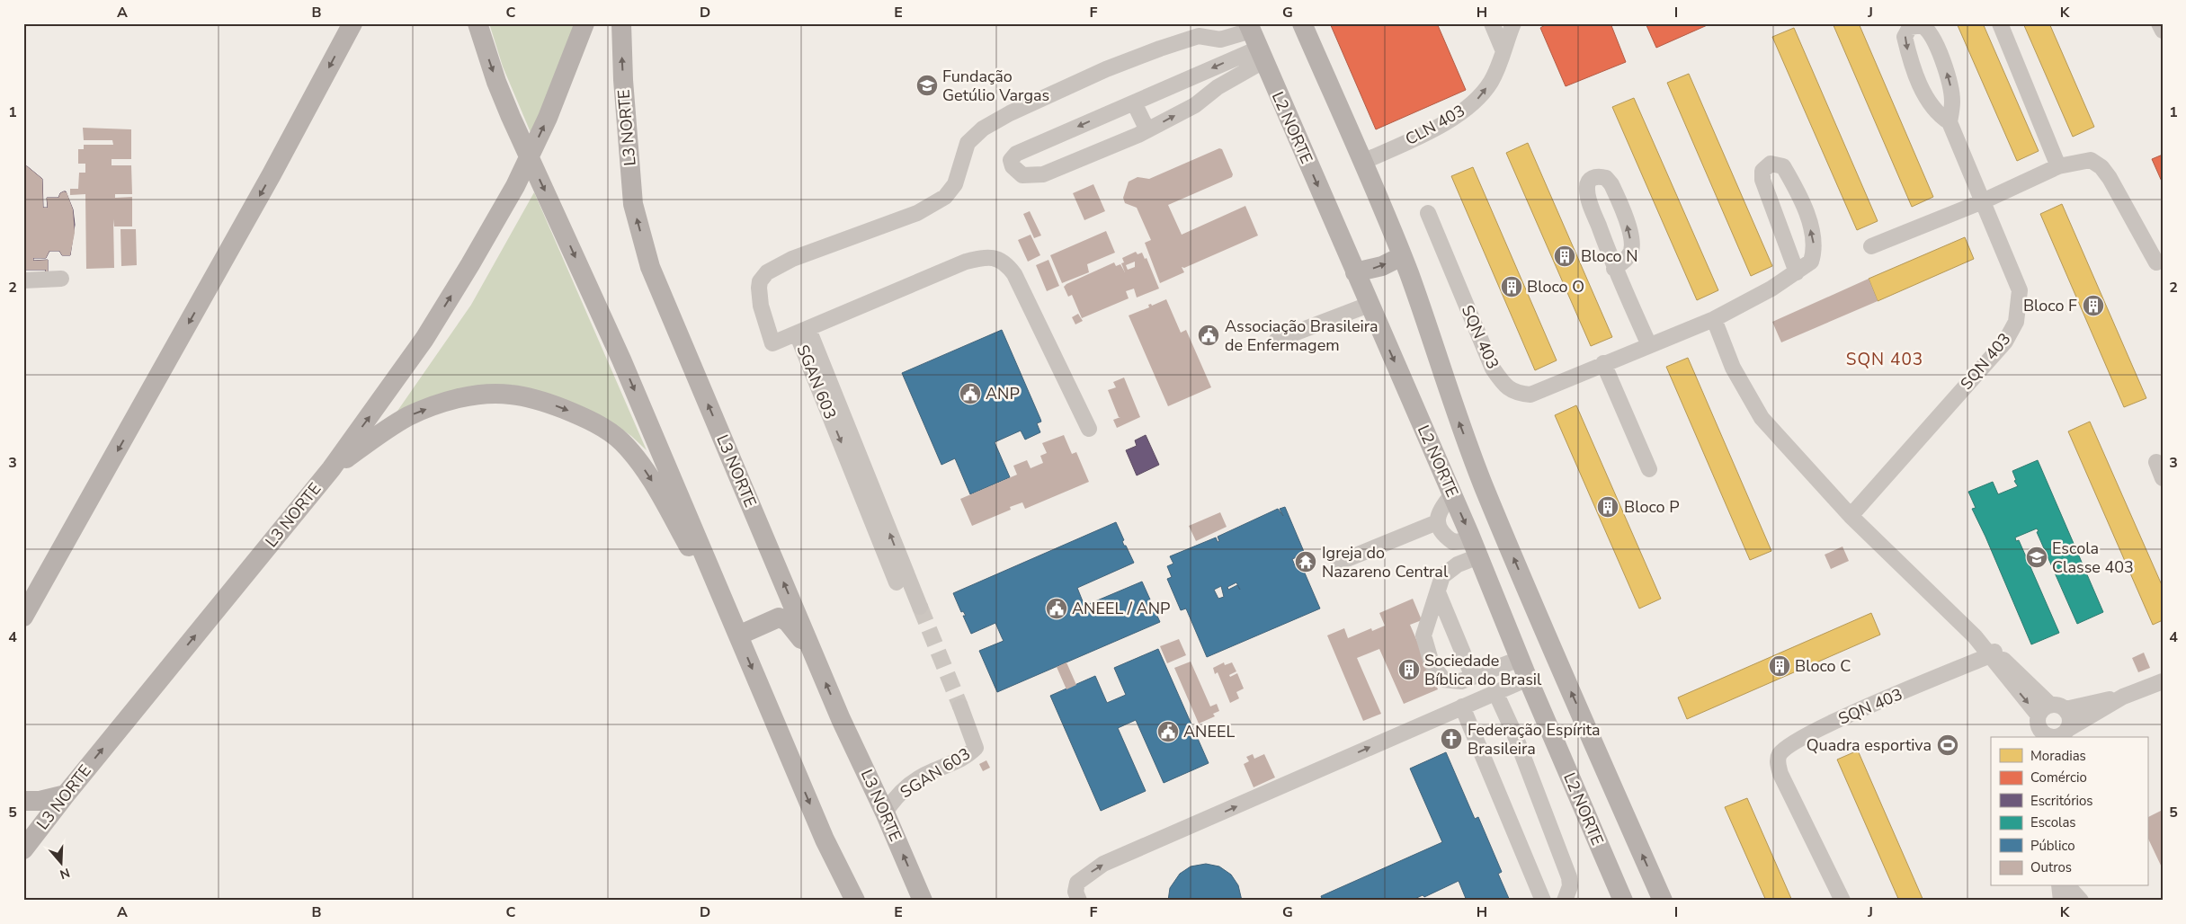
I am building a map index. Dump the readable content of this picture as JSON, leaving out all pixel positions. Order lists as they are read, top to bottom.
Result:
{
  "streets": {
    "main road": ["L3 NORTE", "L2 NORTE"],
    "street": ["CLN 403", "SQN 403", "SGAN 603"]
  },
  "crossings": [
    ["CLN 403", "L2 NORTE"],
    ["L3 NORTE", "SGAN 603"]
  ],
  "one_way": ["CLN 403", "L3 NORTE"],
  "districts": ["SQN 403"],
  "places": {
    "school or university": ["Fundação Getúlio Vargas", "Escola Classe 403"],
    "building": [
      "Bloco N",
      "Bloco O",
      "Bloco F",
      "Bloco P",
      "Bloco C",
      "Sociedade Bíblica do Brasil"
    ],
    "public building": [
      "Associação Brasileira de Enfermagem",
      "ANP",
      "ANEEL / ANP",
      "ANEEL"
    ],
    "temple": ["Igreja do Nazareno Central"],
    "church": ["Federação Espírita Brasileira"],
    "sports": ["Quadra esportiva"]
  },
  "legend": [
    "Moradias",
    "Comércio",
    "Escritórios",
    "Escolas",
    "Público",
    "Outros"
  ],
  "north": "bottom",
  "grid": {
    "columns": [
      "A",
      "B",
      "C",
      "D",
      "E",
      "F",
      "G",
      "H",
      "I",
      "J",
      "K"
    ],
    "rows": [
      "1",
      "2",
      "3",
      "4",
      "5"
    ]
  }
}
